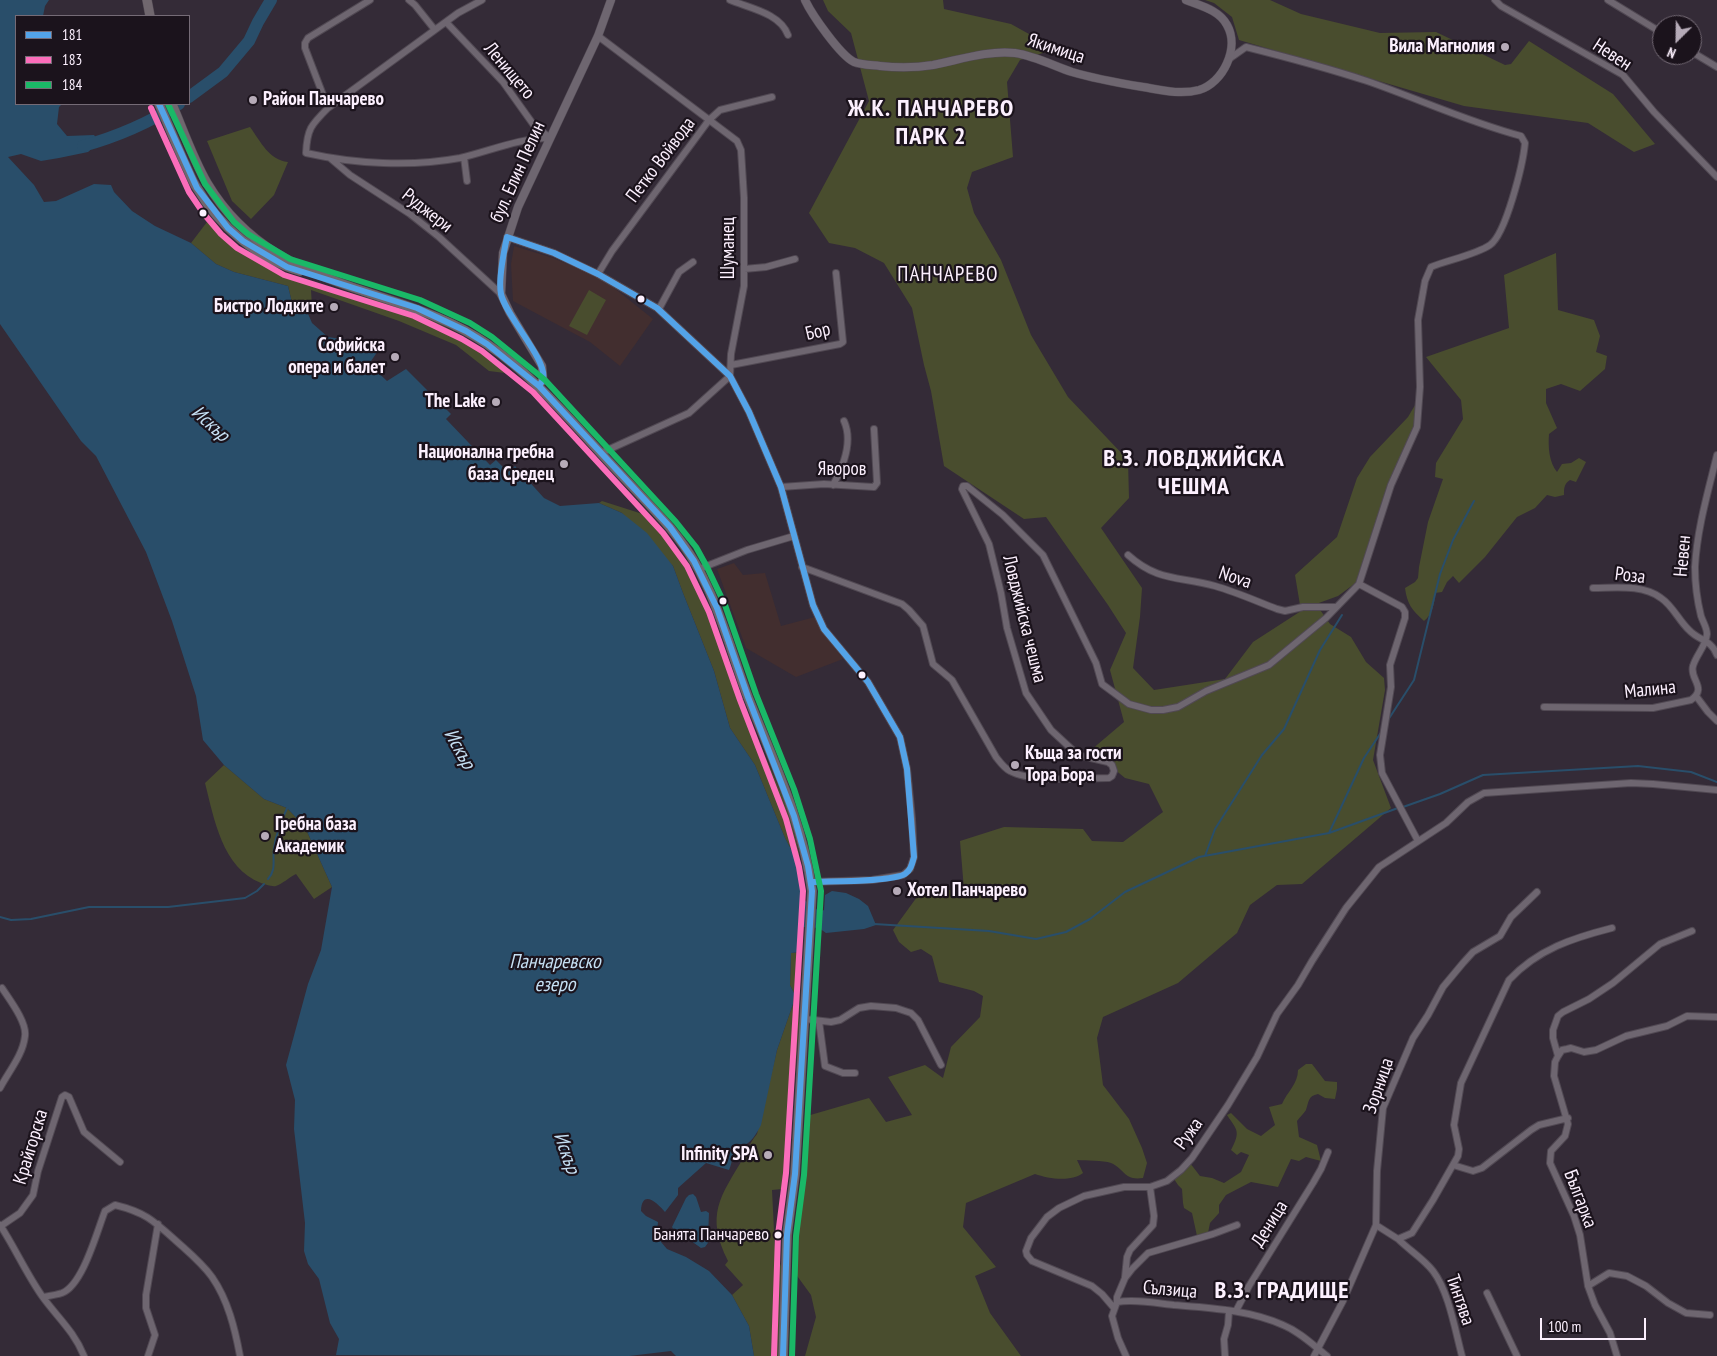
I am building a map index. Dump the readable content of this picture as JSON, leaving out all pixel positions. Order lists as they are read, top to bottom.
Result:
{
  "streets": {
    "street": [
      "Якимица",
      "Невен",
      "Ленището",
      "Петко Войвода",
      "бул. Елин Пелин",
      "Руджери",
      "Шуманец",
      "Бор",
      "Яворов",
      "Роза",
      "Nova",
      "Ловджийска чешма",
      "Малина",
      "Зорница",
      "Ружа",
      "Крайгорска",
      "Българка",
      "Деница",
      "Сълзица",
      "Тинтява"
    ]
  },
  "crossings": [
    ["Невен", "Роза"],
    ["Невен", "Малина"],
    ["Ленището", "бул. Елин Пелин"],
    ["Петко Войвода", "Шуманец"],
    ["бул. Елин Пелин", "Руджери"],
    ["бул. Елин Пелин", "Шуманец"],
    ["Шуманец", "Бор"],
    ["Роза", "Малина"],
    ["Nova", "Ловджийска чешма"],
    ["Зорница", "Сълзица"],
    ["Зорница", "Тинтява"],
    ["Ружа", "Сълзица"],
    ["Деница", "Сълзица"]
  ],
  "districts": [
    "Ж.К. ПАНЧАРЕВО ПАРК 2",
    "ПАНЧАРЕВО",
    "В.З. ЛОВДЖИЙСКА ЧЕШМА",
    "В.З. ГРАДИЩЕ"
  ],
  "water": ["Искър", "Панчаревско езеро"],
  "places": [
    "Вила Магнолия",
    "Район Панчарево",
    "Бистро Лодките",
    "Софийска опера и балет",
    "The Lake",
    "Национална гребна база Средец",
    "Къща за гости Тора Бора",
    "Гребна база Академик",
    "Хотел Панчарево",
    "Infinity SPA",
    "Банята Панчарево"
  ],
  "lines": ["transit line 181", "transit line 184", "transit line 183"],
  "legend": ["181", "183", "184"],
  "scale_bar": "100 m",
  "north": "bottom left"
}
